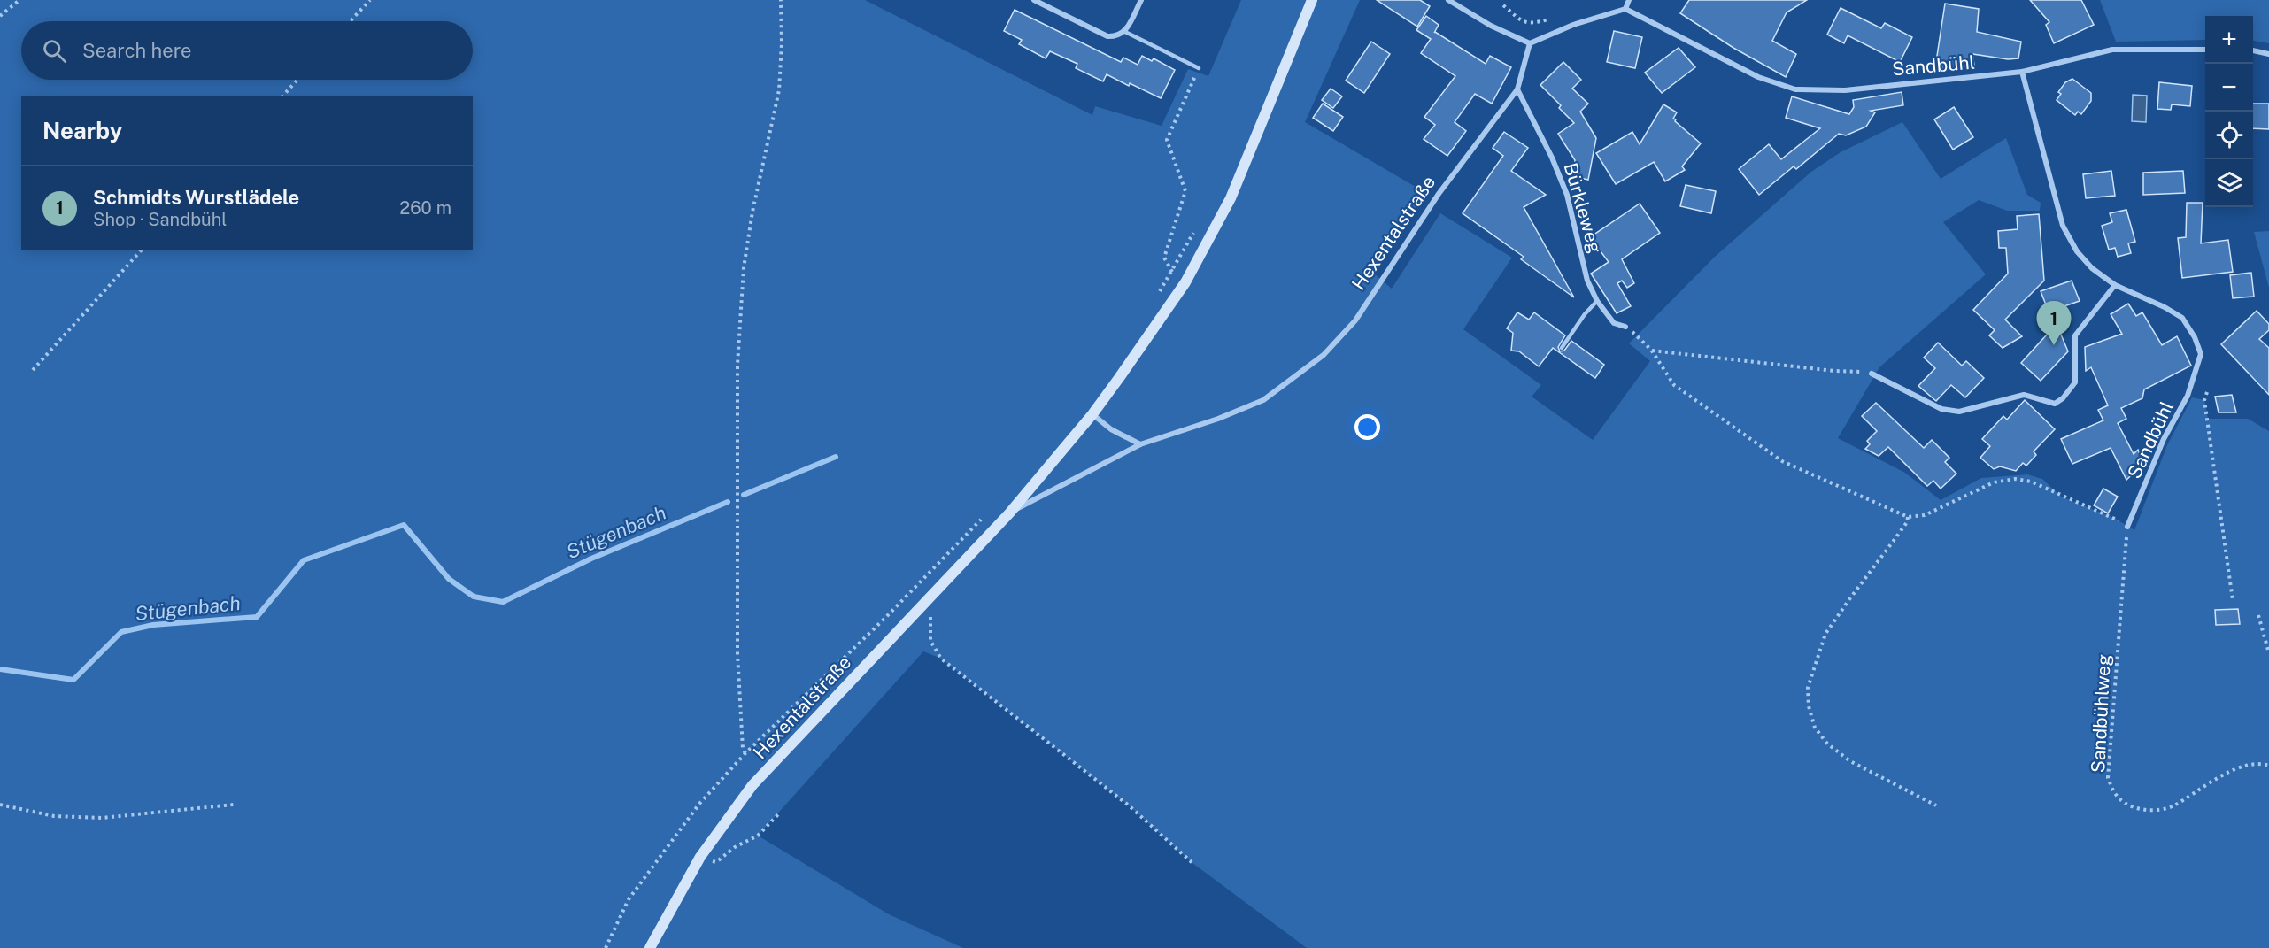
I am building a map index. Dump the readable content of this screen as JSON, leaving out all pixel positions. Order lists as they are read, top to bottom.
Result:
{
  "streets": {
    "main road": ["Hexentalstraße"],
    "street": ["Sandbühl", "Bürkleweg"],
    "path": ["Sandbühlweg"]
  },
  "crossings": [
    ["Sandbühl", "Sandbühlweg"],
    ["Bürkleweg", "Hexentalstraße"]
  ],
  "water": ["Stügenbach"],
  "page": {
    "map_buttons": ["+", "−"],
    "search": "Search here",
    "heading": "Nearby",
    "list": [
      {
        "mark": "1",
        "name": "Schmidts Wurstlädele",
        "note": "Shop · Sandbühl",
        "value": "260 m"
      }
    ],
    "pins": "1"
  }
}
